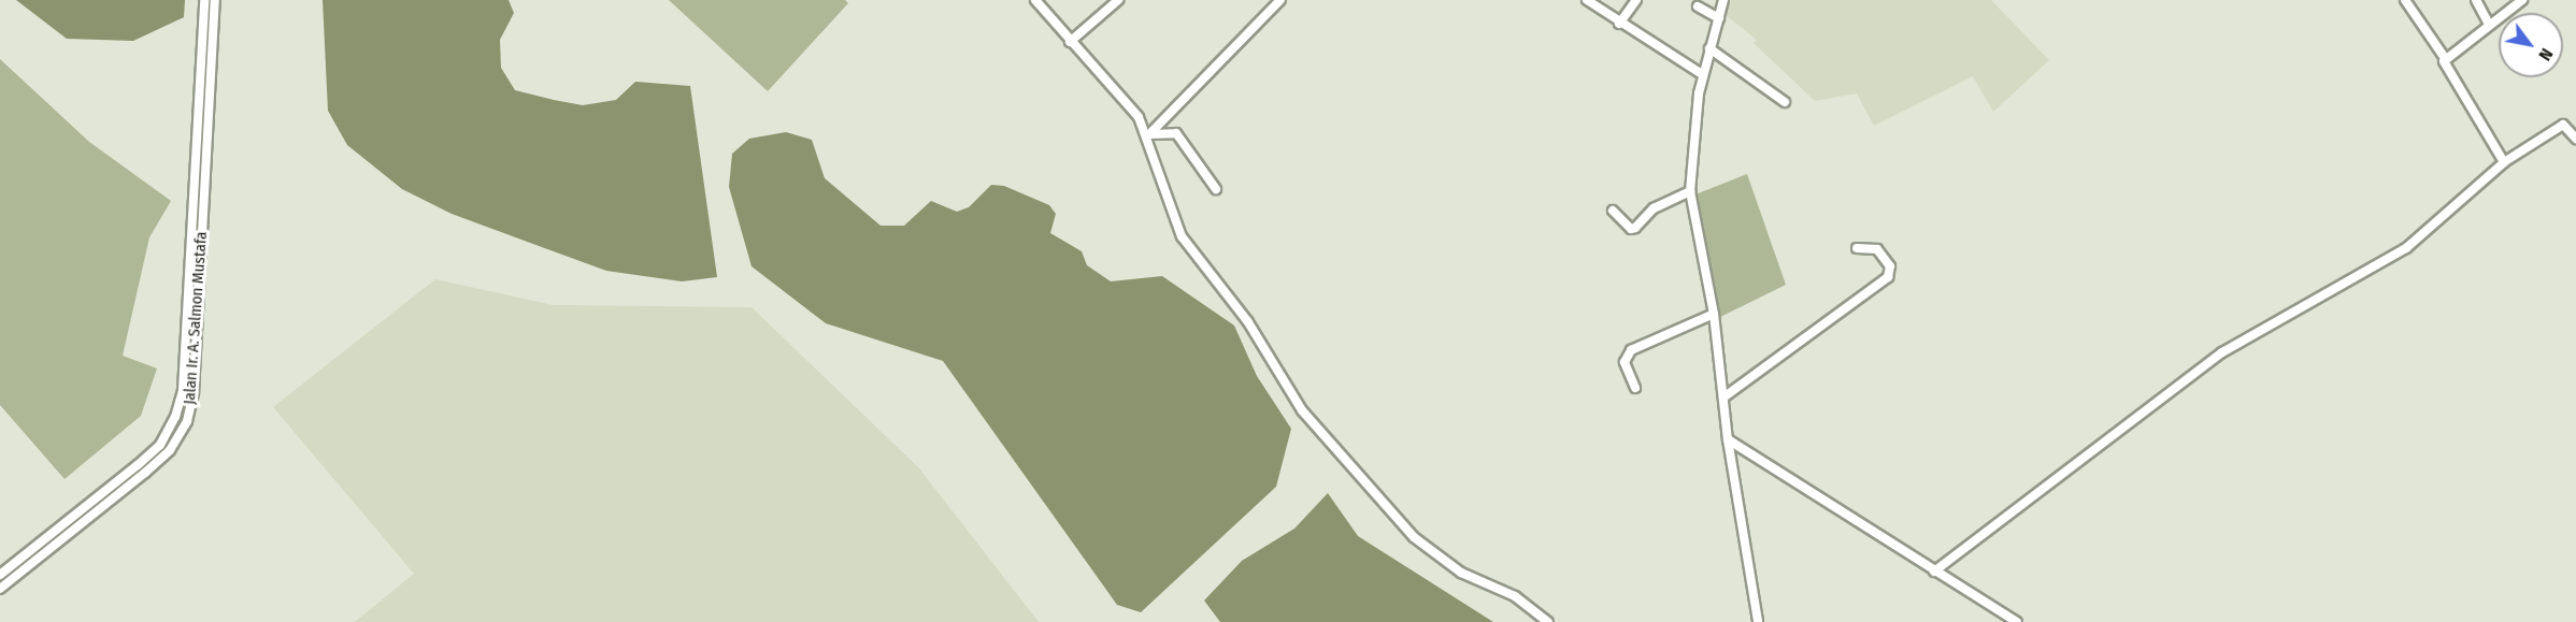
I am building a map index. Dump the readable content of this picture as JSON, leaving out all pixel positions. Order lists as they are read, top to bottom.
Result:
{
  "streets": {
    "street": ["Jalan Ir. A. Salmon Mustafa"]
  },
  "north": "bottom right"
}
